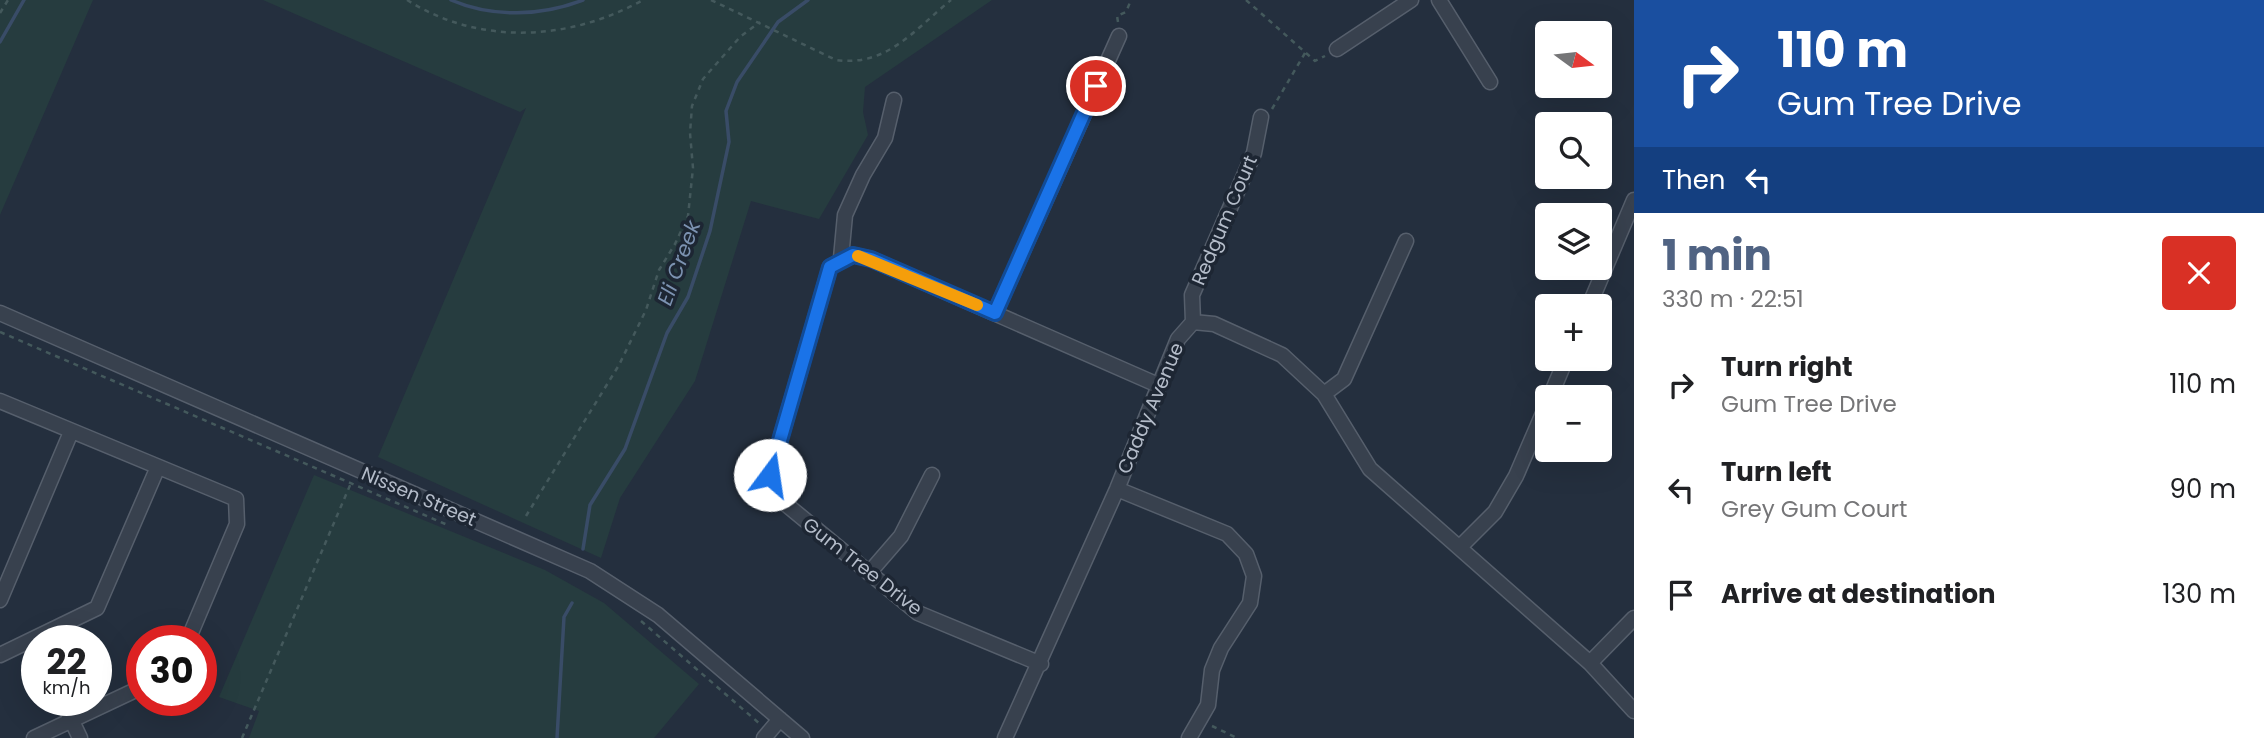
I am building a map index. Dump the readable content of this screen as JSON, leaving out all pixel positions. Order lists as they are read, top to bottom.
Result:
{
  "streets": {
    "street": [
      "Redgum Court",
      "Caddy Avenue",
      "Nissen Street",
      "Gum Tree Drive"
    ]
  },
  "crossings": [
    ["Redgum Court", "Caddy Avenue"],
    ["Caddy Avenue", "Gum Tree Drive"]
  ],
  "water": ["Eli Creek"],
  "north": "right",
  "page": {
    "turn": ["110 m", "Gum Tree Drive"],
    "map_buttons": ["+", "−"],
    "then": "Then",
    "heading": ["1 min", "330 m · 22:51"],
    "list": [
      {
        "name": "Turn right",
        "note": "Gum Tree Drive",
        "value": "110 m"
      },
      {
        "name": "Turn left",
        "note": "Grey Gum Court",
        "value": "90 m"
      },
      {
        "name": "Arrive at destination",
        "value": "130 m"
      }
    ],
    "speed": "22 km/h",
    "limit": "30"
  }
}
